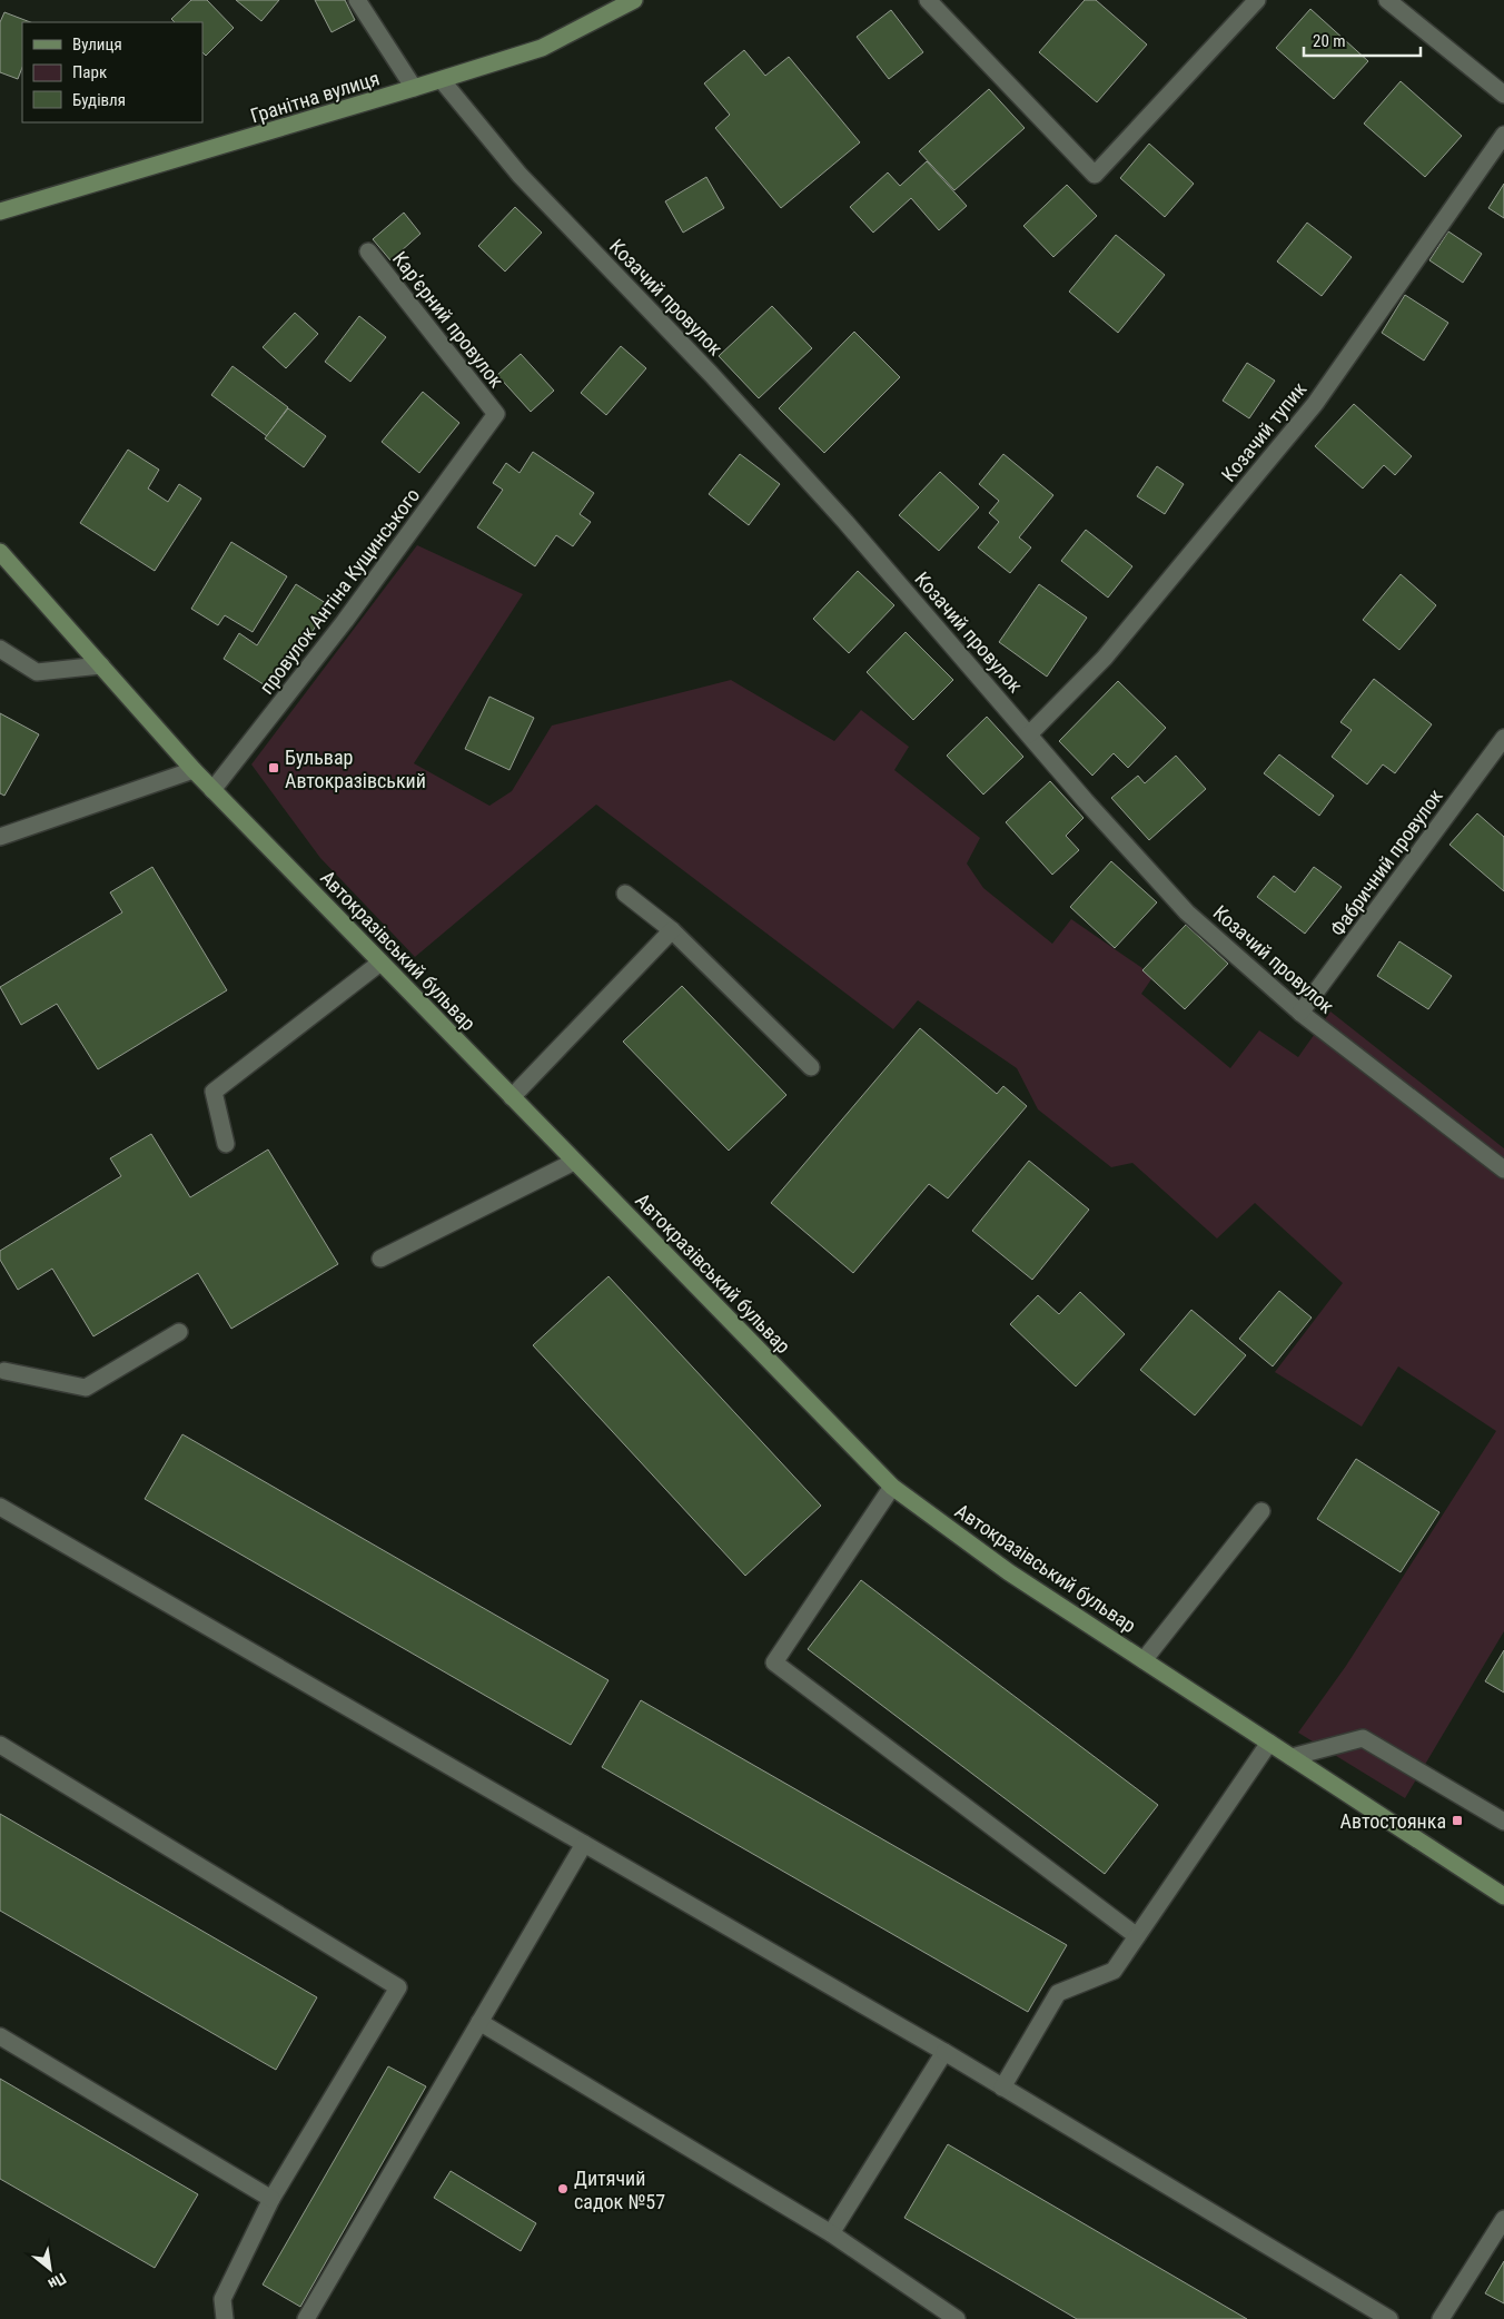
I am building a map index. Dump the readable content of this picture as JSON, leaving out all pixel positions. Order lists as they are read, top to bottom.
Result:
{
  "streets": {
    "street": [
      "Гранітна вулиця",
      "Козачий провулок",
      "Карʼєрний провулок",
      "Козачий тупик",
      "провулок Антіна Кущинського",
      "Фабричний провулок",
      "Автокразівський бульвар"
    ]
  },
  "crossings": [
    ["Гранітна вулиця", "Козачий провулок"],
    ["Козачий провулок", "Козачий тупик"],
    ["Козачий провулок", "Фабричний провулок"],
    ["Карʼєрний провулок", "провулок Антіна Кущинського"],
    ["провулок Антіна Кущинського", "Автокразівський бульвар"]
  ],
  "places": {
    "transit": ["Бульвар Автокразівський", "Автостоянка"],
    "other": ["Дитячий садок №57"]
  },
  "legend": ["Вулиця", "Парк", "Будівля"],
  "scale_bar": "20 m",
  "north": "bottom right"
}
